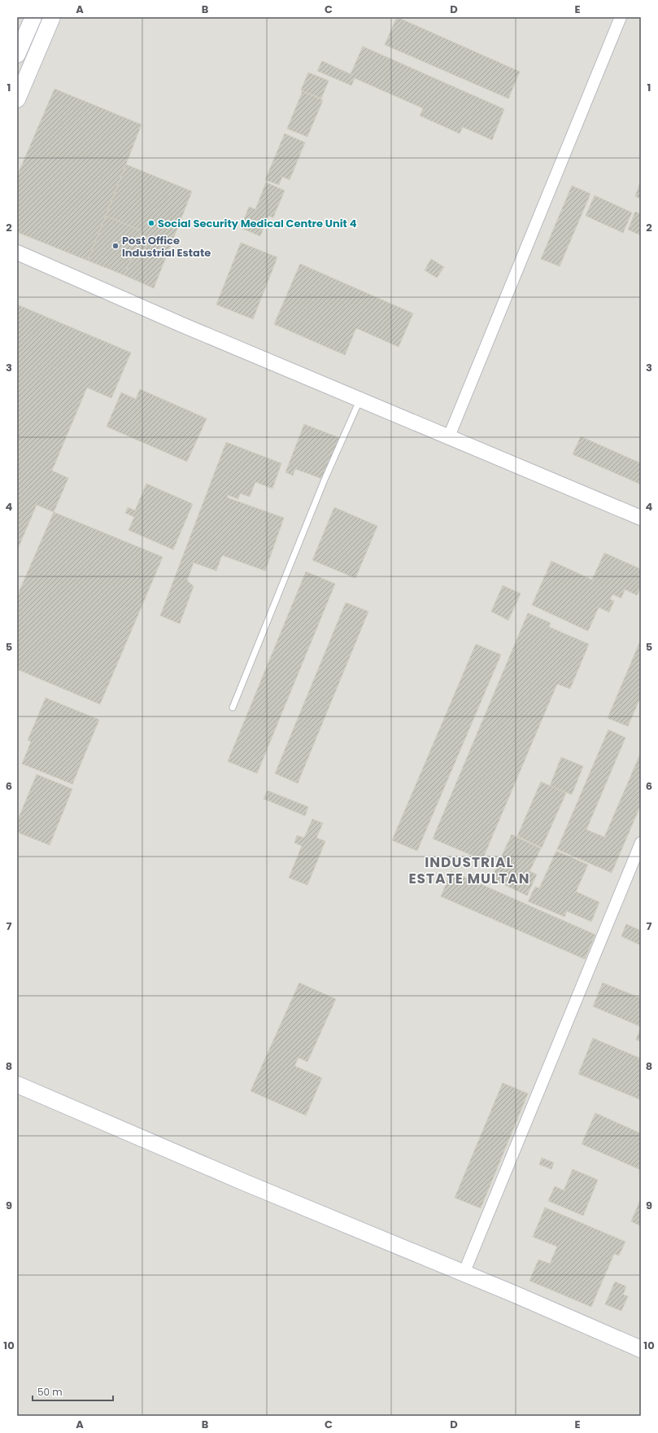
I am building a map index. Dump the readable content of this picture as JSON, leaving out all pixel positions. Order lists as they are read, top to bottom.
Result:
{
  "districts": ["INDUSTRIAL ESTATE MULTAN"],
  "places": ["Social Security Medical Centre Unit 4", "Post Office Industrial Estate"],
  "scale_bar": "50 m",
  "grid": {
    "columns": [
      "A",
      "B",
      "C",
      "D",
      "E"
    ],
    "rows": [
      "1",
      "2",
      "3",
      "4",
      "5",
      "6",
      "7",
      "8",
      "9",
      "10"
    ]
  }
}
